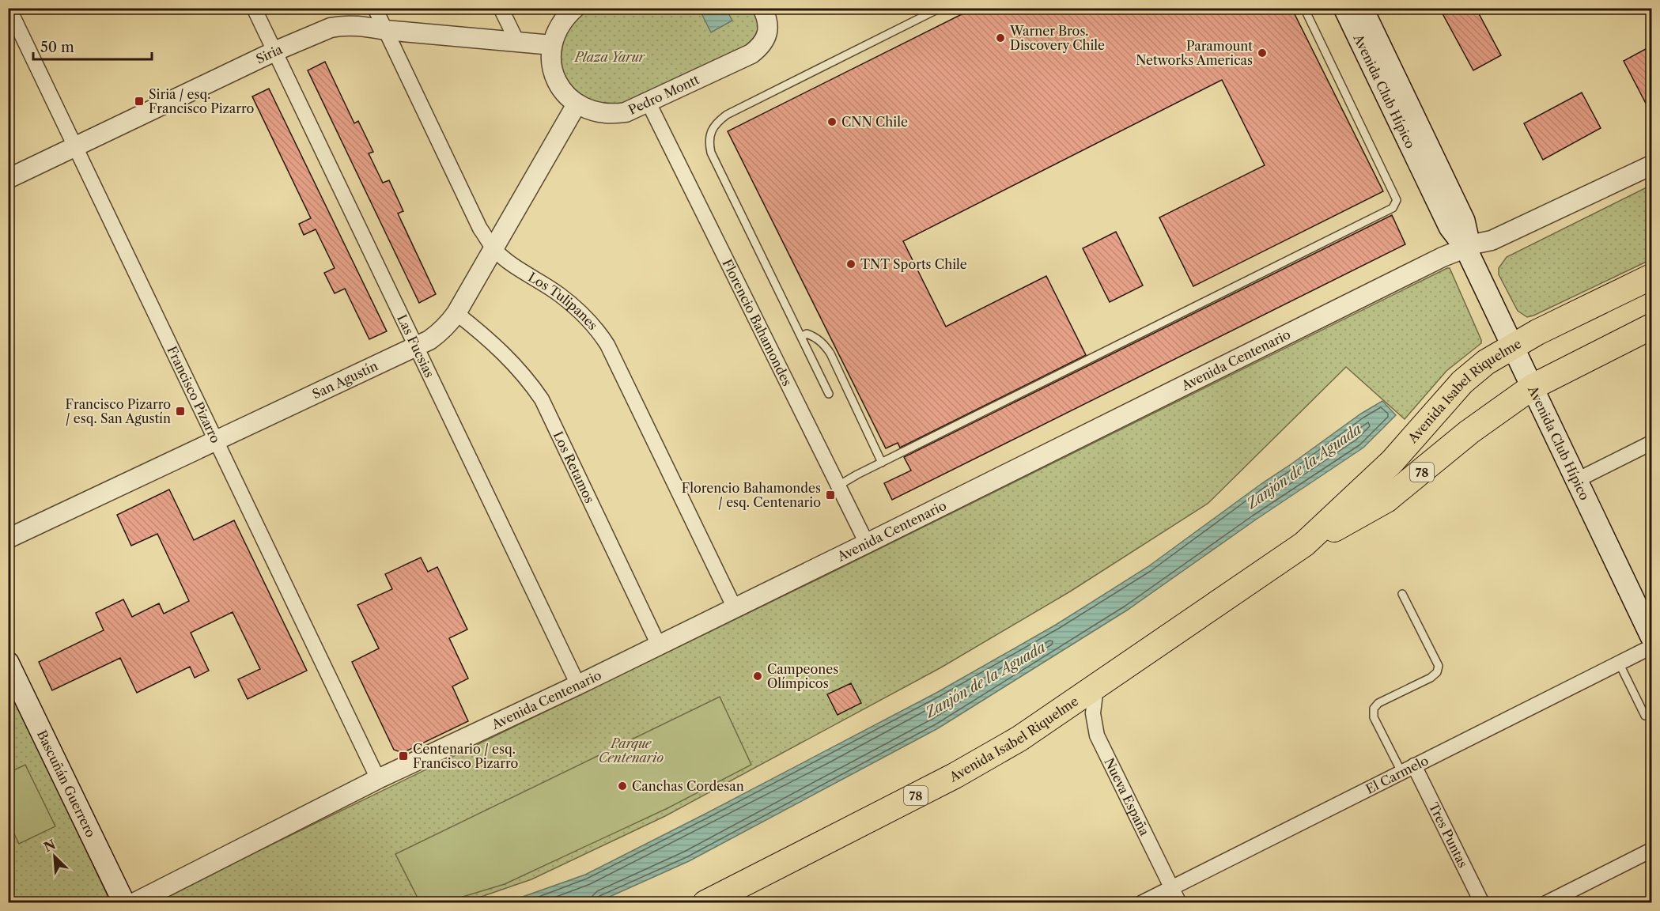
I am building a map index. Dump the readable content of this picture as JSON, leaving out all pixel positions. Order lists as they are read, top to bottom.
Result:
{
  "streets": {
    "highway": ["Avenida Isabel Riquelme", "78"],
    "main road": ["Avenida Club Hípico", "Bascuñán Guerrero"],
    "street": [
      "Siria",
      "Pedro Montt",
      "Los Tulipanes",
      "Florencio Bahamondes",
      "Las Fucsias",
      "Avenida Centenario",
      "San Agustín",
      "Francisco Pizarro",
      "Los Retamos",
      "El Carmelo",
      "Nueva España",
      "Tres Puntas"
    ]
  },
  "crossings": [
    ["Siria", "Pedro Montt"],
    ["Siria", "Los Tulipanes"],
    ["Siria", "Las Fucsias"],
    ["Siria", "Francisco Pizarro"],
    ["Avenida Club Hípico", "Avenida Centenario"],
    ["Avenida Club Hípico", "Avenida Isabel Riquelme"],
    ["Pedro Montt", "Florencio Bahamondes"],
    ["Pedro Montt", "San Agustín"],
    ["Los Tulipanes", "Avenida Centenario"],
    ["Los Tulipanes", "San Agustín"],
    ["Florencio Bahamondes", "Avenida Centenario"],
    ["Las Fucsias", "Avenida Centenario"],
    ["Las Fucsias", "San Agustín"],
    ["Avenida Centenario", "Francisco Pizarro"],
    ["Avenida Centenario", "Los Retamos"],
    ["San Agustín", "Francisco Pizarro"],
    ["San Agustín", "Los Retamos"],
    ["Avenida Isabel Riquelme", "Nueva España"],
    ["El Carmelo", "Nueva España"],
    ["El Carmelo", "Tres Puntas"]
  ],
  "water": ["Zanjón de la Aguada"],
  "parks": ["Plaza Yarur", "Parque Centenario"],
  "places": {
    "other": [
      "Warner Bros. Discovery Chile",
      "Paramount Networks Americas",
      "CNN Chile",
      "TNT Sports Chile",
      "Campeones Olímpicos",
      "Canchas Cordesan"
    ],
    "transit": [
      "Siria / esq. Francisco Pizarro",
      "Francisco Pizarro / esq. San Agustín",
      "Florencio Bahamondes / esq. Centenario",
      "Centenario / esq. Francisco Pizarro"
    ]
  },
  "scale_bar": "50 m",
  "north": "top left"
}
